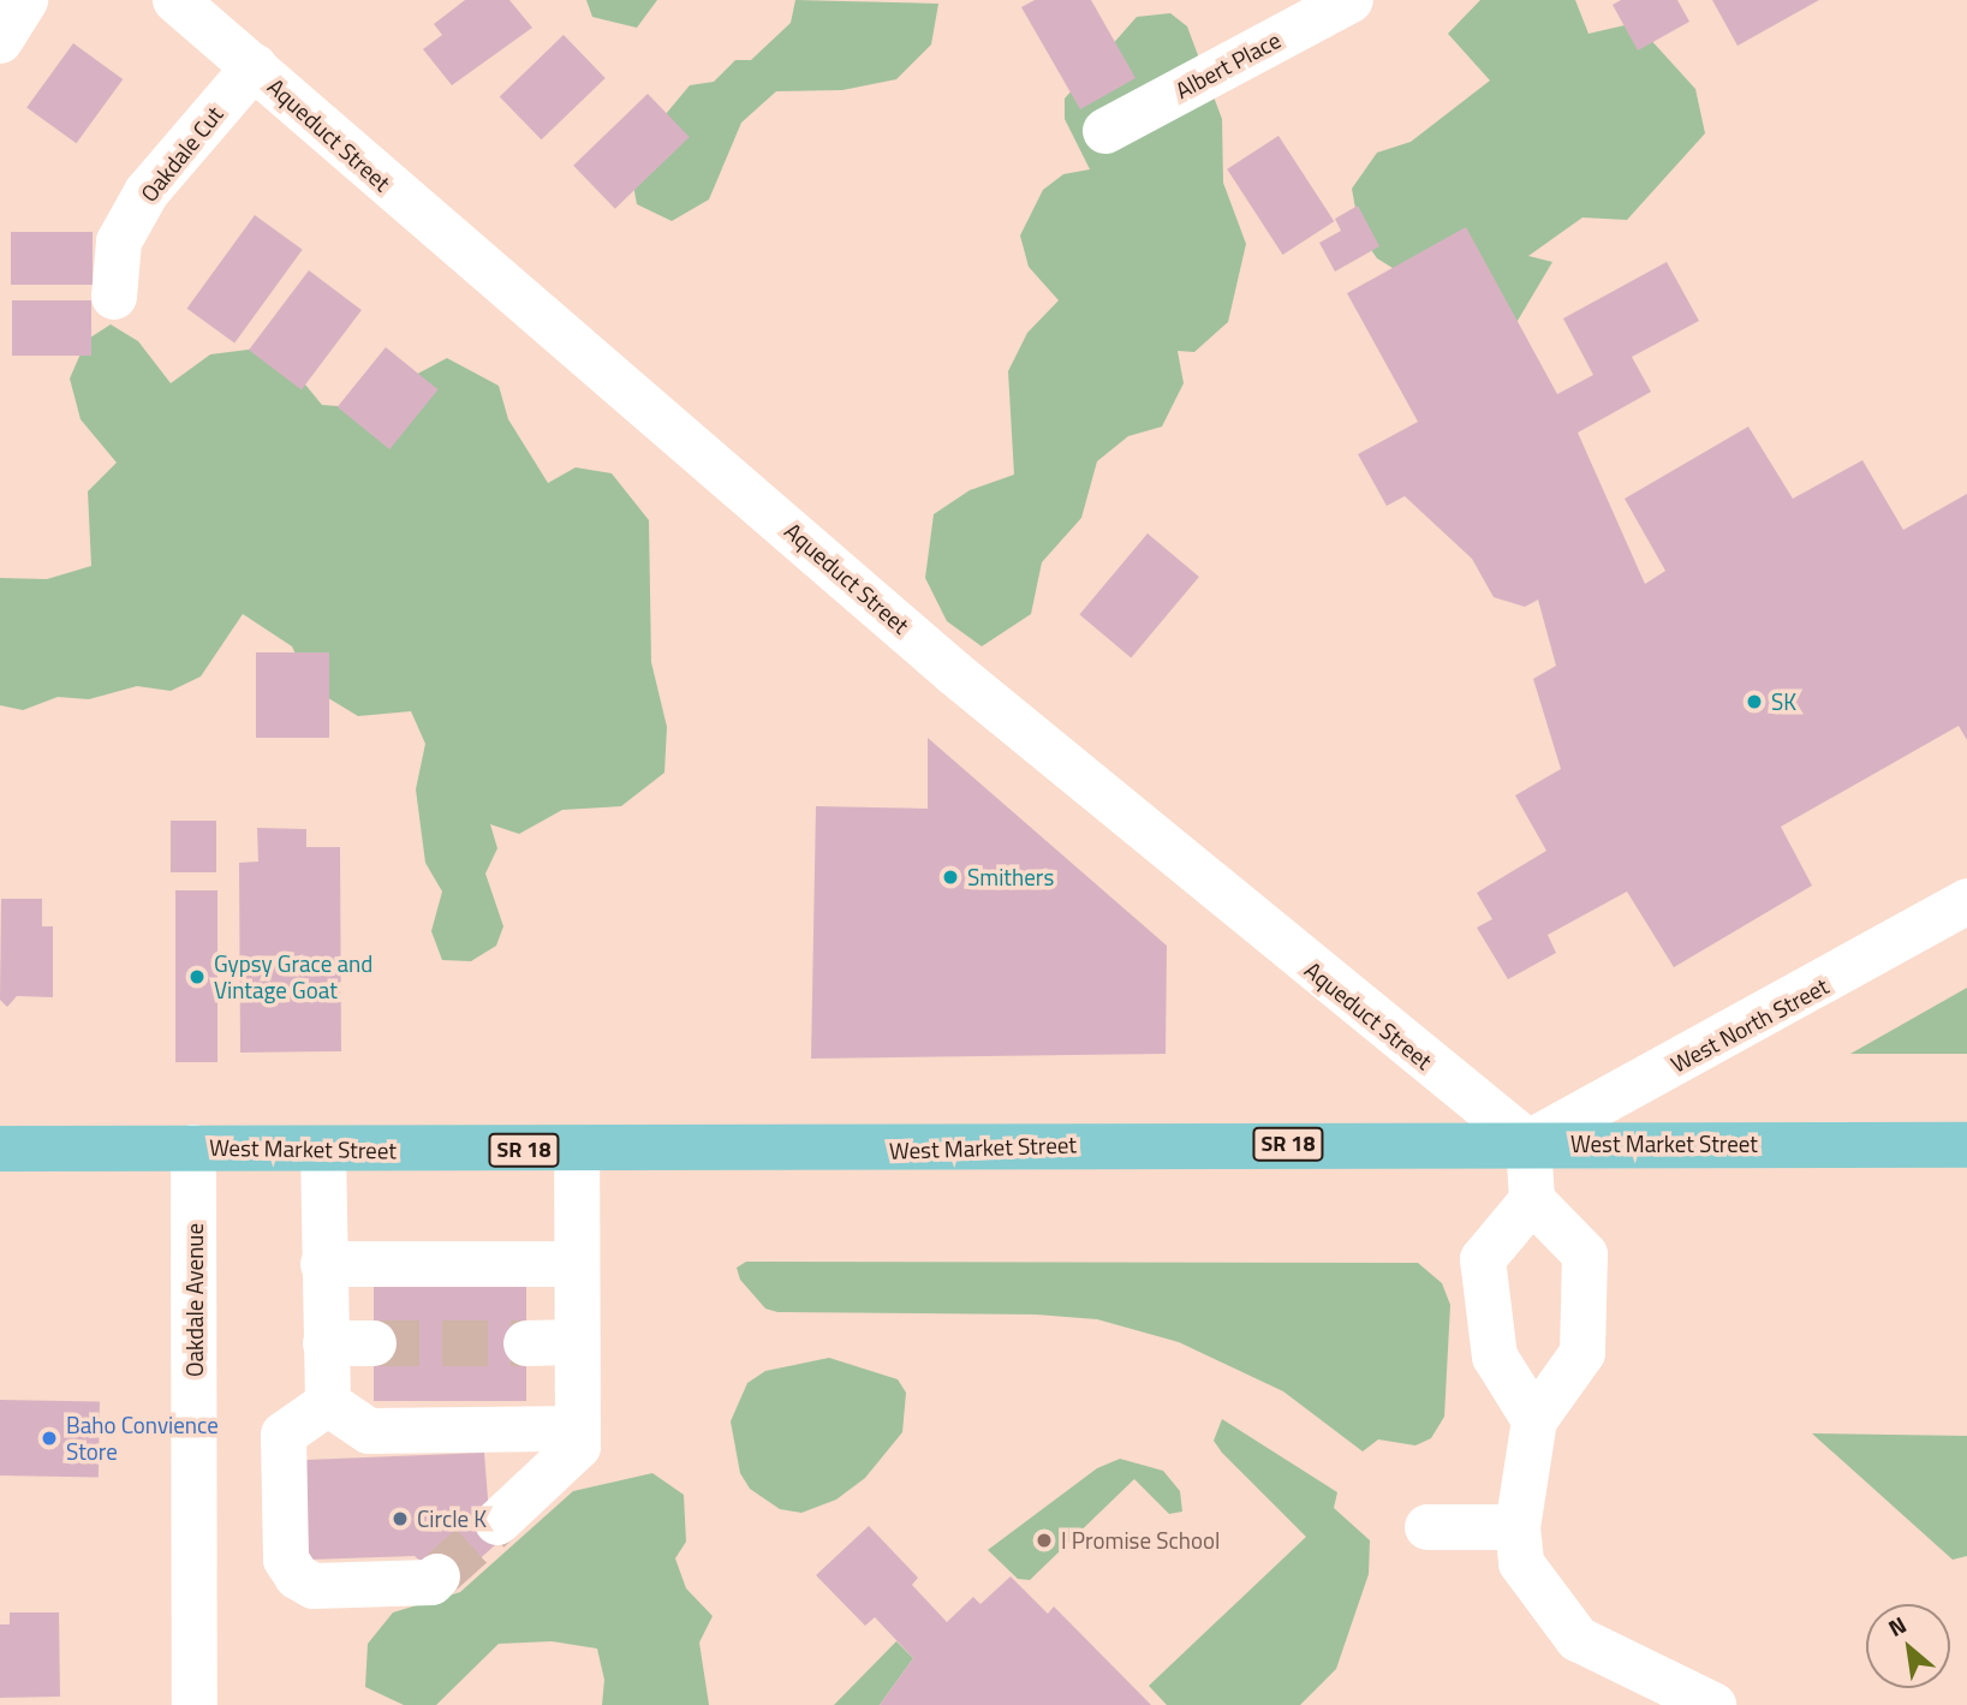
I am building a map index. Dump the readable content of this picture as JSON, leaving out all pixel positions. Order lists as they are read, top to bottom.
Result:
{
  "streets": {
    "main road": ["SR 18", "West Market Street"],
    "street": [
      "Albert Place",
      "Aqueduct Street",
      "Oakdale Cut",
      "West North Street",
      "Oakdale Avenue"
    ]
  },
  "crossings": [
    ["Aqueduct Street", "Oakdale Cut"],
    ["Aqueduct Street", "West North Street"],
    ["Aqueduct Street", "West Market Street"],
    ["West North Street", "West Market Street"],
    ["West Market Street", "Oakdale Avenue"]
  ],
  "places": [
    "SK",
    "Smithers",
    "Gypsy Grace and Vintage Goat",
    "Baho Convience Store",
    "Circle K",
    "I Promise School"
  ],
  "north": "top left"
}
